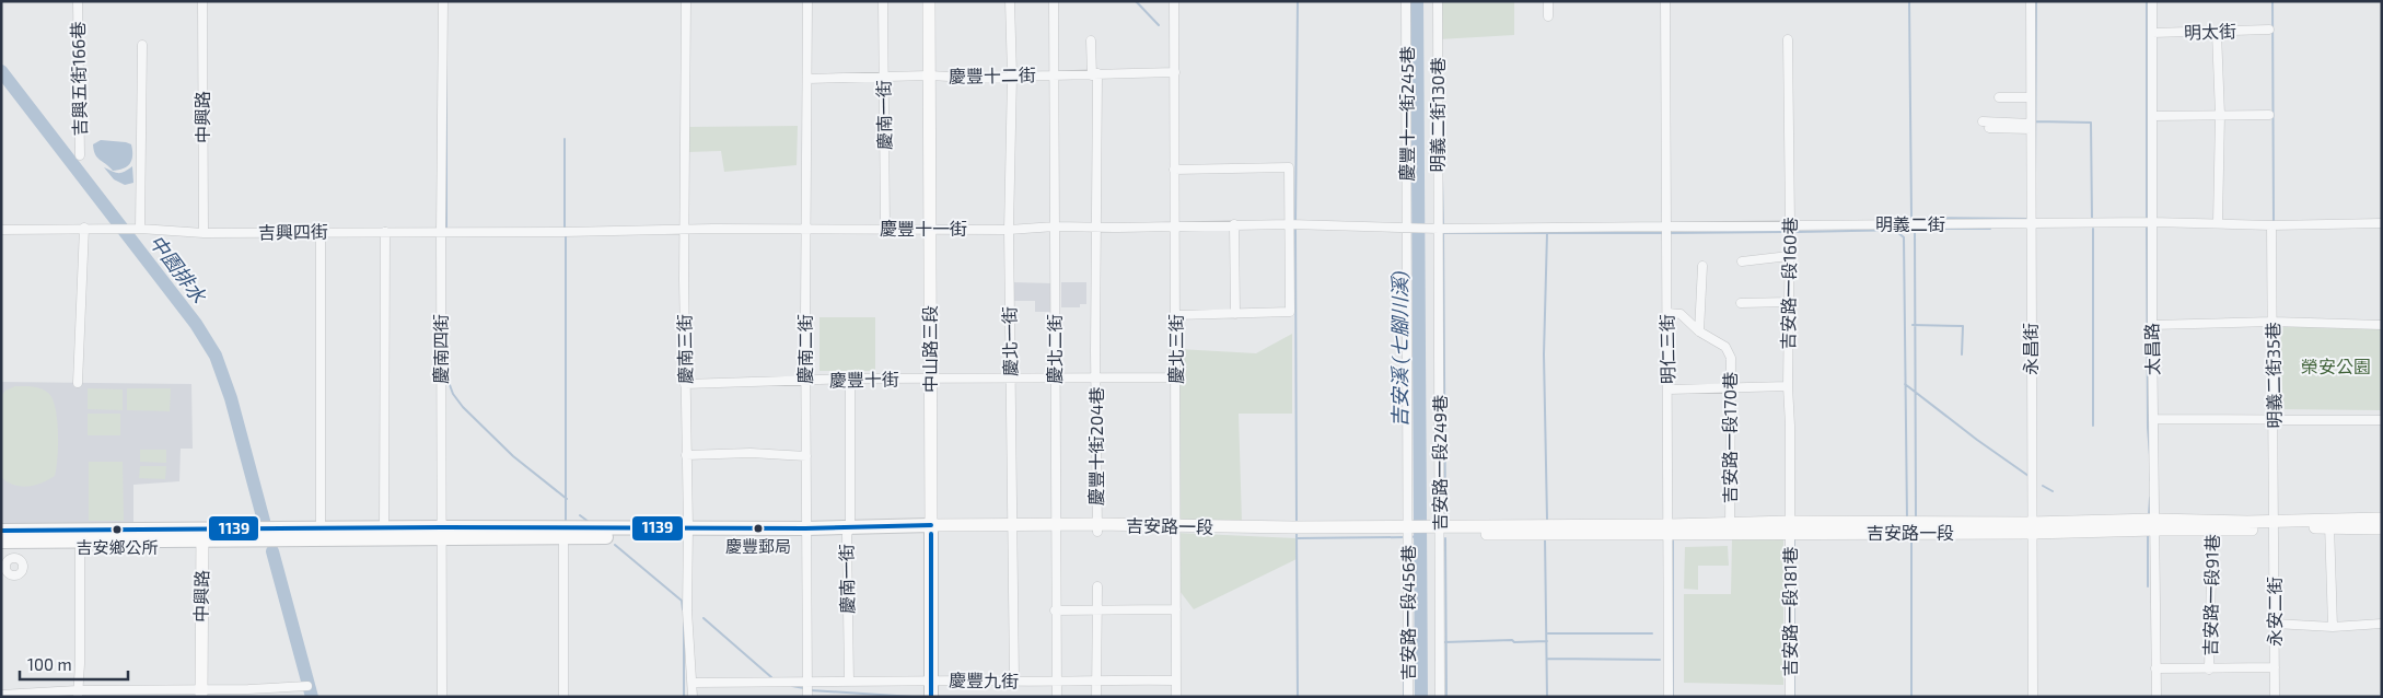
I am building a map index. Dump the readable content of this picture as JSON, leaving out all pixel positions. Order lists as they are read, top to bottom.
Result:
{
  "streets": {
    "main road": ["中山路三段"],
    "street": [
      "明太街",
      "慶豐十二街",
      "吉興五街166巷",
      "慶豐十一街245巷",
      "慶南一街",
      "明義二街130巷",
      "中興路",
      "明義二街",
      "慶豐十一街",
      "吉興四街",
      "吉安路一段160巷",
      "慶北一街",
      "慶南四街",
      "慶南三街",
      "慶南二街",
      "慶北二街",
      "慶北三街",
      "明仁三街",
      "永昌街",
      "太昌路",
      "明義二街35巷",
      "慶豐十街",
      "吉安路一段170巷",
      "慶豐十街204巷",
      "吉安路一段249巷",
      "吉安路一段",
      "吉安路一段91巷",
      "吉安路一段181巷",
      "永安二街",
      "吉安路一段456巷",
      "慶豐九街"
    ]
  },
  "crossings": [
    ["明太街", "太昌路"],
    ["慶豐十二街", "慶南一街"],
    ["慶豐十二街", "慶北一街"],
    ["慶豐十二街", "慶南二街"],
    ["慶豐十二街", "中山路三段"],
    ["慶豐十二街", "慶北二街"],
    ["慶豐十二街", "慶北三街"],
    ["慶豐十二街", "慶豐十街204巷"],
    ["慶豐十一街245巷", "明義二街"],
    ["慶豐十一街245巷", "慶豐十一街"],
    ["慶豐十一街245巷", "吉安路一段"],
    ["慶豐十一街245巷", "吉安路一段456巷"],
    ["慶南一街", "慶豐十一街"],
    ["慶南一街", "慶豐十街"],
    ["慶南一街", "慶豐九街"],
    ["明義二街130巷", "明義二街"],
    ["明義二街130巷", "吉安路一段249巷"],
    ["中興路", "吉興四街"],
    ["明義二街", "慶豐十一街"],
    ["明義二街", "吉安路一段160巷"],
    ["明義二街", "明仁三街"],
    ["明義二街", "永昌街"],
    ["明義二街", "太昌路"],
    ["明義二街", "明義二街35巷"],
    ["明義二街", "吉安路一段249巷"],
    ["慶豐十一街", "吉興四街"],
    ["慶豐十一街", "慶北一街"],
    ["慶豐十一街", "慶南四街"],
    ["慶豐十一街", "慶南三街"],
    ["慶豐十一街", "慶南二街"],
    ["慶豐十一街", "中山路三段"],
    ["慶豐十一街", "慶北二街"],
    ["慶豐十一街", "慶北三街"],
    ["慶豐十一街", "慶豐十街204巷"],
    ["吉興四街", "慶南四街"],
    ["吉安路一段160巷", "吉安路一段"],
    ["吉安路一段160巷", "吉安路一段181巷"],
    ["慶北一街", "慶豐十街"],
    ["慶北一街", "吉安路一段"],
    ["慶北一街", "慶豐九街"],
    ["慶南三街", "慶豐十街"],
    ["慶南三街", "慶豐九街"],
    ["慶南二街", "慶豐十街"],
    ["慶南二街", "慶豐九街"],
    ["中山路三段", "慶豐十街"],
    ["中山路三段", "吉安路一段"],
    ["中山路三段", "慶豐九街"],
    ["慶北二街", "慶豐十街"],
    ["慶北二街", "吉安路一段"],
    ["慶北二街", "慶豐九街"],
    ["慶北三街", "慶豐十街"],
    ["慶北三街", "吉安路一段"],
    ["慶北三街", "慶豐九街"],
    ["明仁三街", "吉安路一段170巷"],
    ["明仁三街", "吉安路一段"],
    ["永昌街", "吉安路一段"],
    ["太昌路", "吉安路一段"],
    ["明義二街35巷", "吉安路一段"],
    ["明義二街35巷", "永安二街"],
    ["慶豐十街", "慶豐十街204巷"],
    ["吉安路一段170巷", "吉安路一段"],
    ["慶豐十街204巷", "吉安路一段"],
    ["吉安路一段249巷", "吉安路一段"],
    ["吉安路一段", "吉安路一段91巷"],
    ["吉安路一段", "吉安路一段181巷"],
    ["吉安路一段", "永安二街"],
    ["吉安路一段", "吉安路一段456巷"]
  ],
  "water": ["中園排水", "吉安溪 (七腳川溪)"],
  "parks": ["榮安公園"],
  "places": ["慶豐郵局", "吉安鄉公所"],
  "lines": ["transit line 1139"],
  "scale_bar": "100 m"
}
